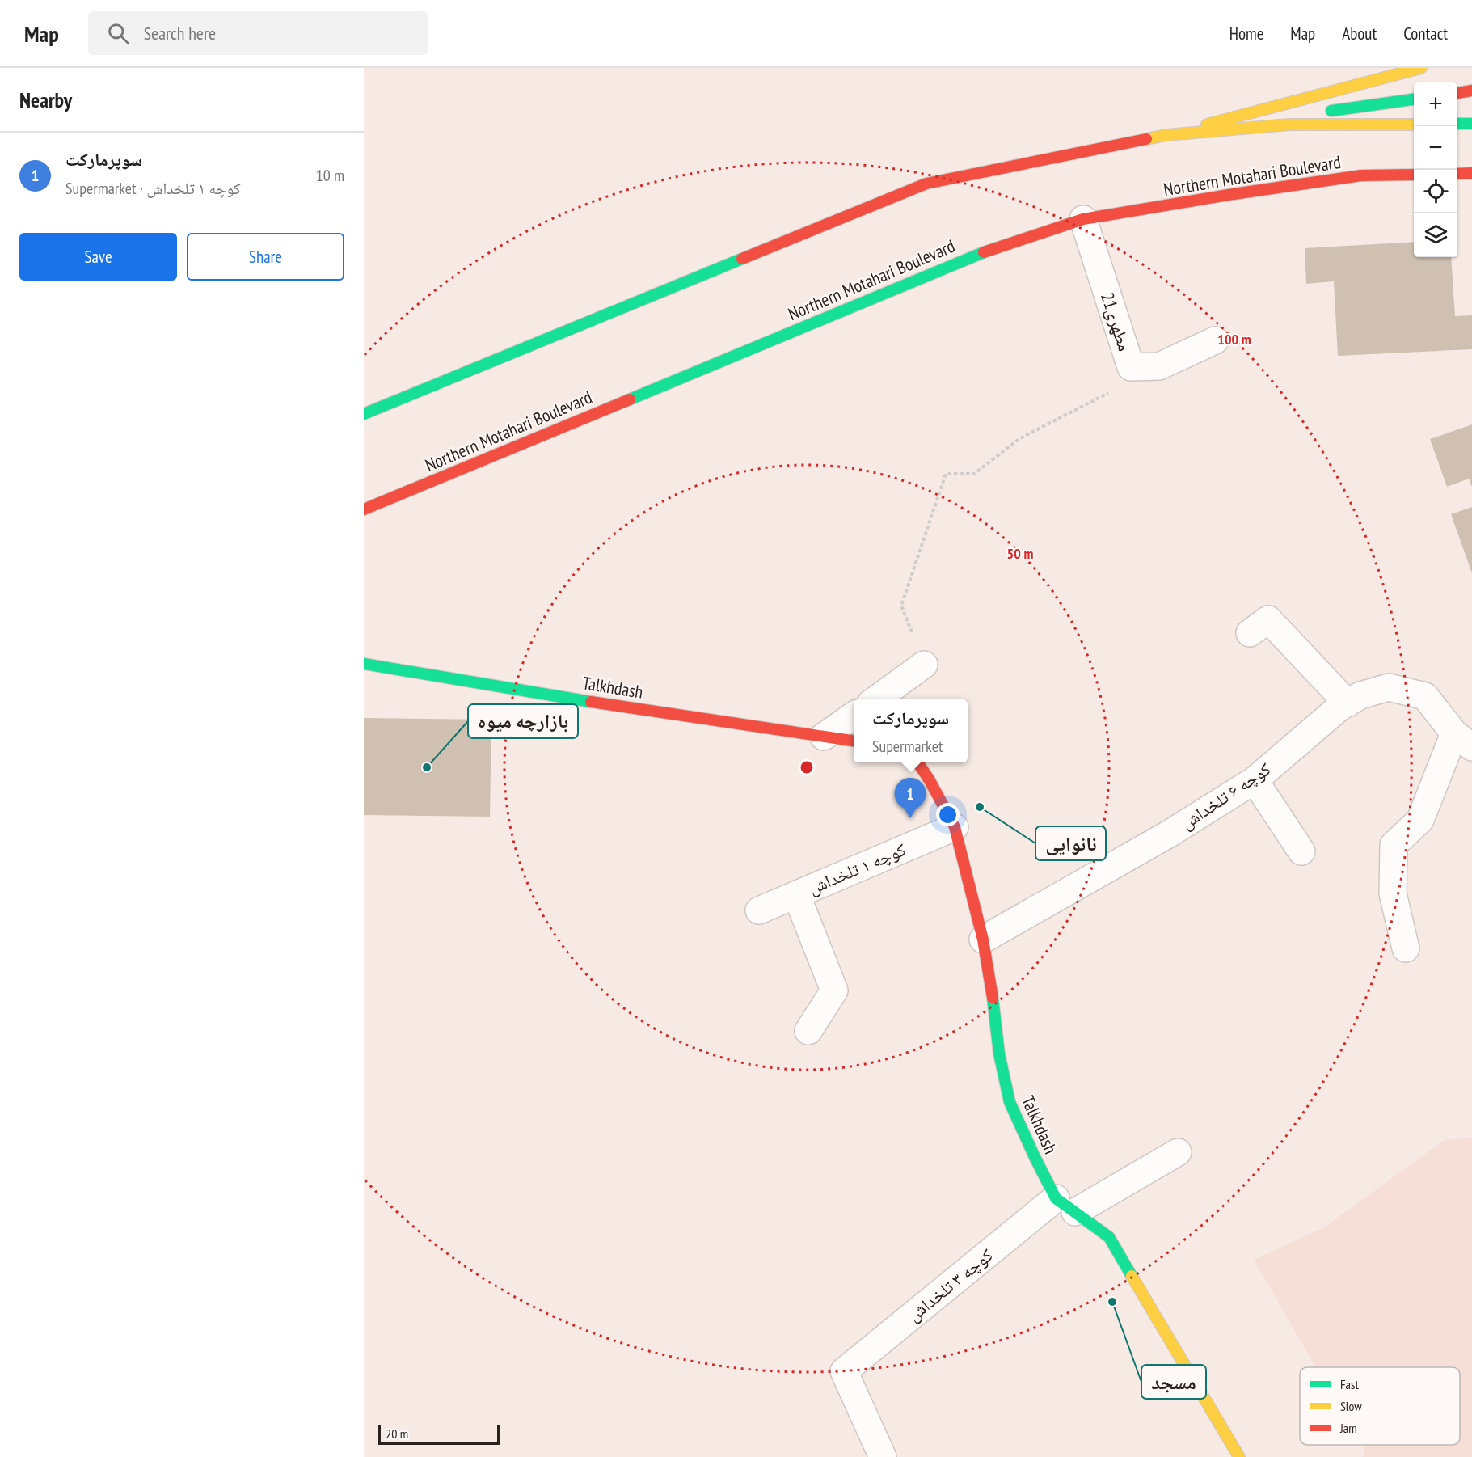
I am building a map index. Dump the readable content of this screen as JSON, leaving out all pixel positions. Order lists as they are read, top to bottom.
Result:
{
  "streets": {
    "main road": ["Northern Motahari Boulevard", "Talkhdash"],
    "street": [
      "21مطهرى",
      "کوچه ۶ تلخداش",
      "کوچه ۱ تلخداش",
      "کوچه ۳ تلخداش"
    ]
  },
  "crossings": [
    ["Northern Motahari Boulevard", "21مطهرى"],
    ["Talkhdash", "کوچه ۶ تلخداش"],
    ["Talkhdash", "کوچه ۱ تلخداش"],
    ["Talkhdash", "کوچه ۳ تلخداش"]
  ],
  "places": ["بازارچه میوه", "نانوایی", "مسجد"],
  "legend": ["Fast", "Slow", "Jam"],
  "scale_bar": "20 m",
  "page": {
    "header": "Map",
    "search": "Search here",
    "nav": [
      "Home",
      "Map",
      "About",
      "Contact"
    ],
    "heading": "Nearby",
    "map_buttons": ["+", "−"],
    "list": [
      {
        "mark": "1",
        "name": "سوپرمارکت",
        "note": "Supermarket · کوچه ۱ تلخداش",
        "value": "10 m"
      }
    ],
    "buttons": ["Save", "Share"],
    "popup": ["سوپرمارکت", "Supermarket"],
    "pins": "1",
    "scale": "20 m"
  },
  "rings": ["100 m", "50 m"]
}
